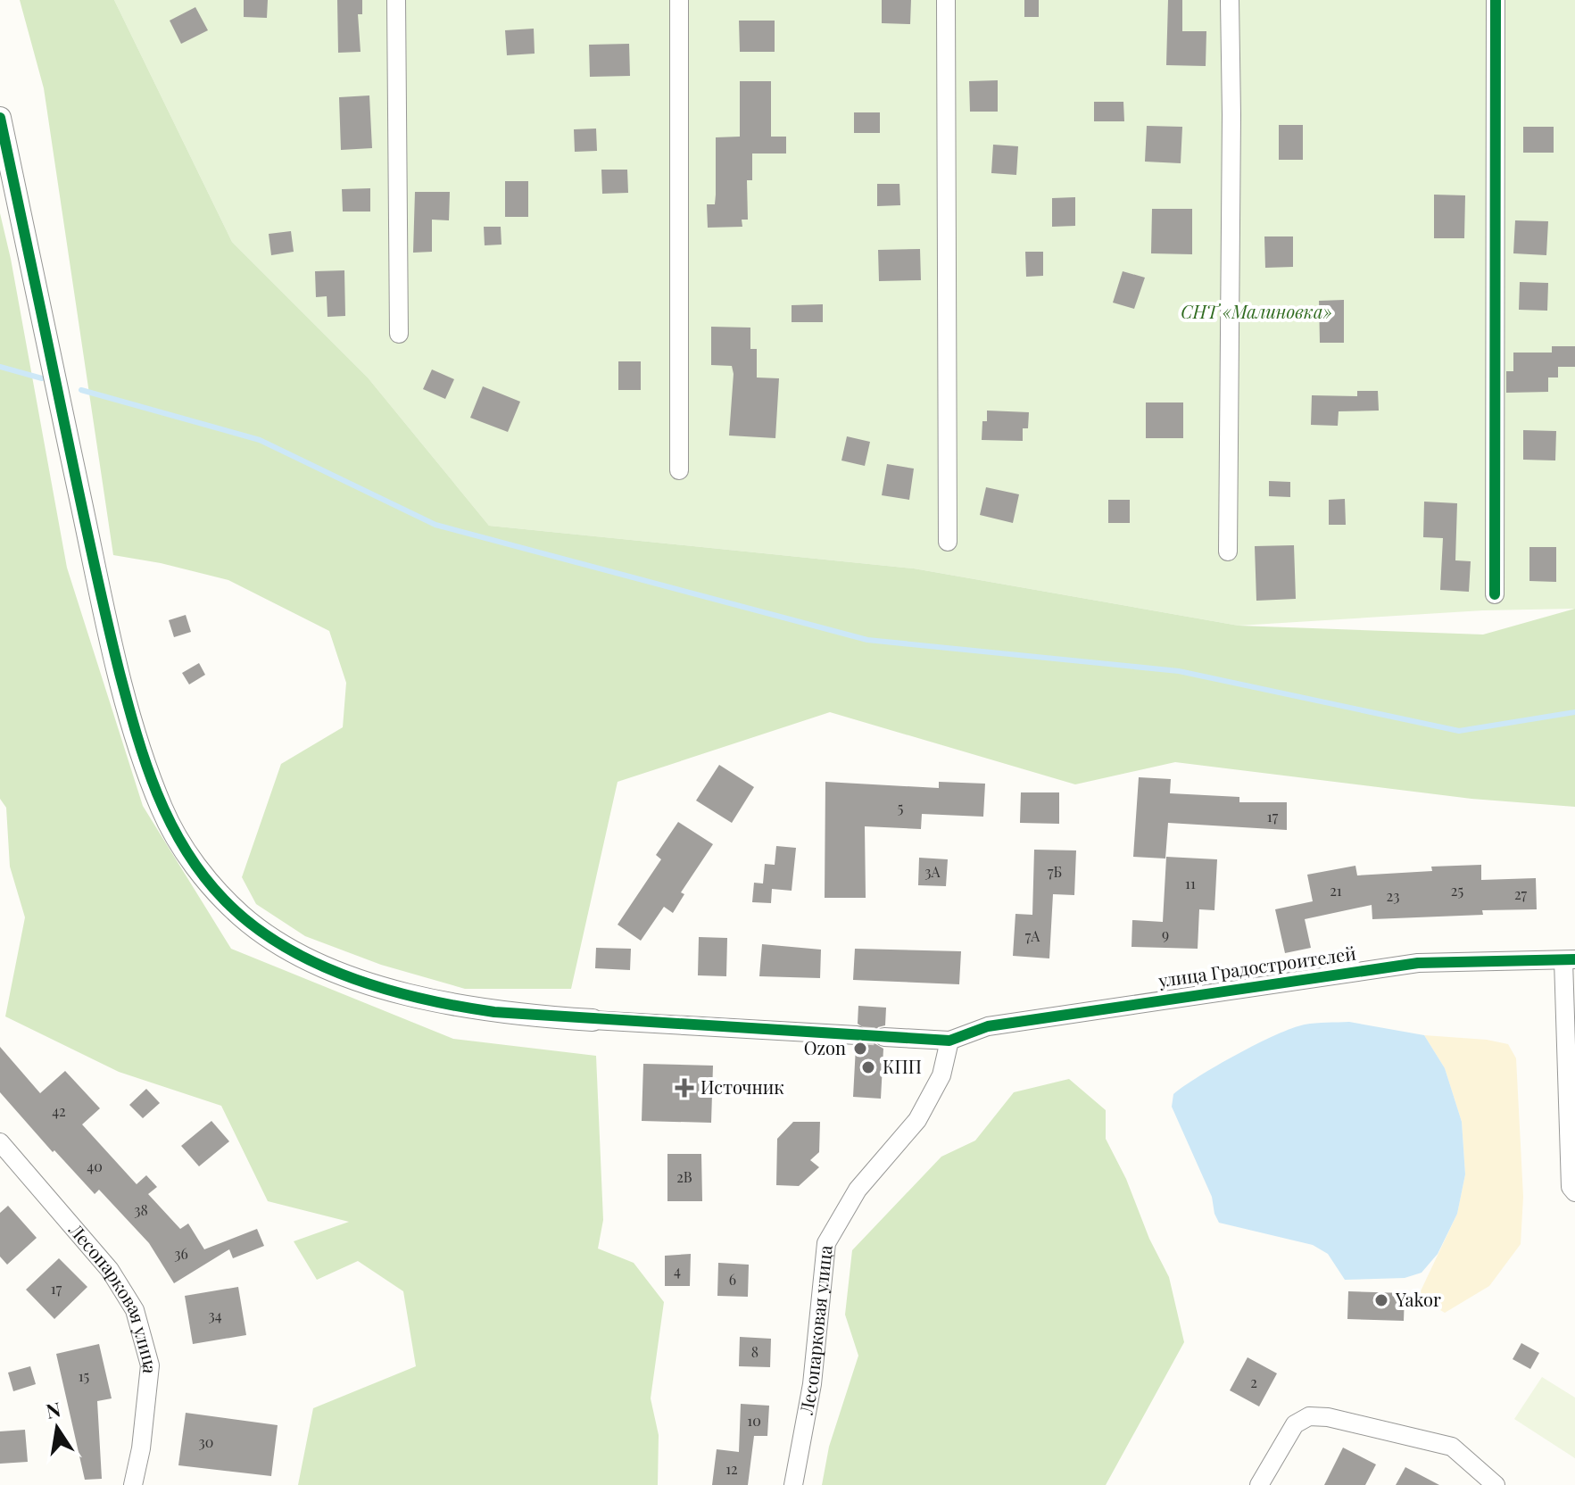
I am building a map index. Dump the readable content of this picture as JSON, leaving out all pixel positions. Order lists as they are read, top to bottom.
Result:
{
  "streets": {
    "street": ["улица Градостроителей", "Лесопарковая улица"]
  },
  "crossings": [
    ["улица Градостроителей", "Лесопарковая улица"]
  ],
  "parks": ["СНТ «Малиновка»"],
  "places": {
    "other": ["Ozon", "КПП", "Yakor"],
    "health": ["Источник"]
  },
  "house_numbers": [
    "5",
    "17",
    "3А",
    "7Б",
    "11",
    "21",
    "25",
    "27",
    "23",
    "9",
    "7А",
    "42",
    "40",
    "2В",
    "38",
    "36",
    "4",
    "6",
    "17",
    "34",
    "8",
    "15",
    "2",
    "10",
    "30",
    "12"
  ],
  "north": "top"
}
